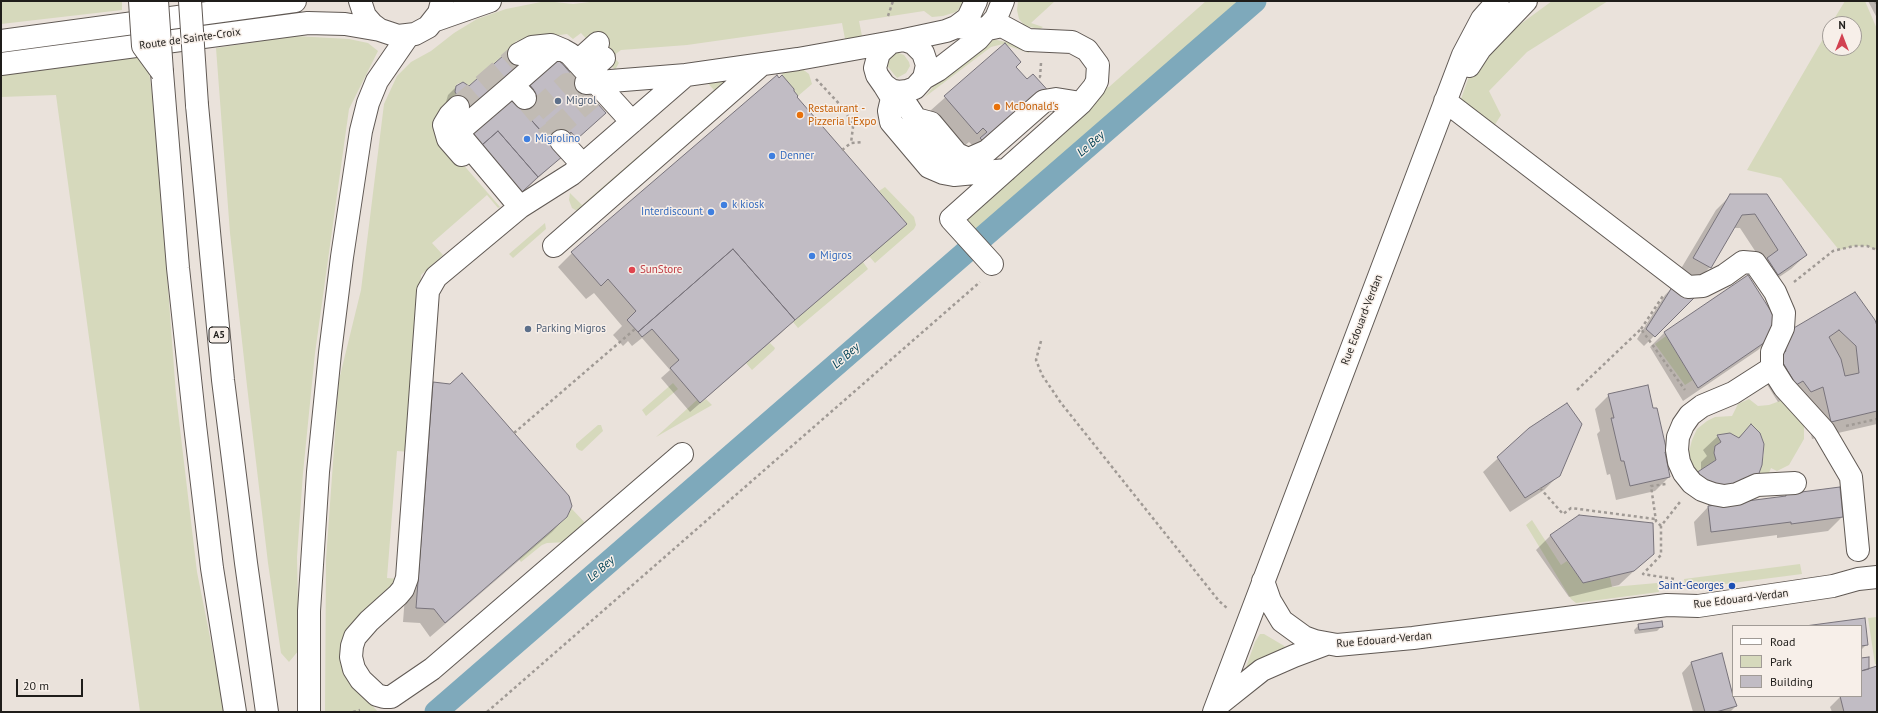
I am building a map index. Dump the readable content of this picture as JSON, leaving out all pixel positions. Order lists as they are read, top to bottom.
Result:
{
  "streets": {
    "main road": ["Route de Sainte-Croix", "Rue Edouard-Verdan", "A5"]
  },
  "water": ["Le Bey"],
  "places": [
    "Migrol",
    "McDonald's",
    "Restaurant - Pizzeria l'Expo",
    "Migrolino",
    "Denner",
    "k kiosk",
    "Interdiscount",
    "Migros",
    "SunStore",
    "Parking Migros",
    "Saint-Georges"
  ],
  "legend": ["Road", "Park", "Building"],
  "scale_bar": "20 m",
  "north": "top"
}
